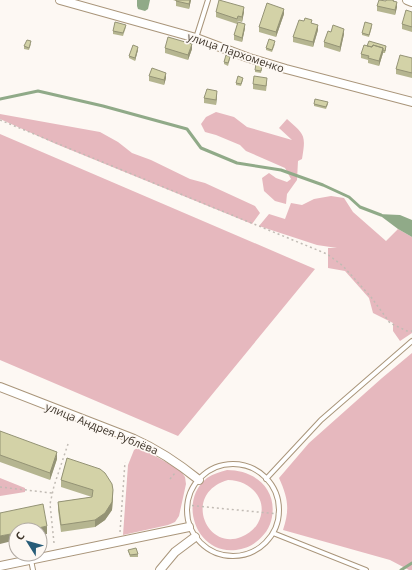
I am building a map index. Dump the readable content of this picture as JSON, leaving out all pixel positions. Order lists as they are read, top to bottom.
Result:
{
  "streets": {
    "street": ["улица Пархоменко", "улица Андрея Рублёва"]
  },
  "north": "top left"
}
